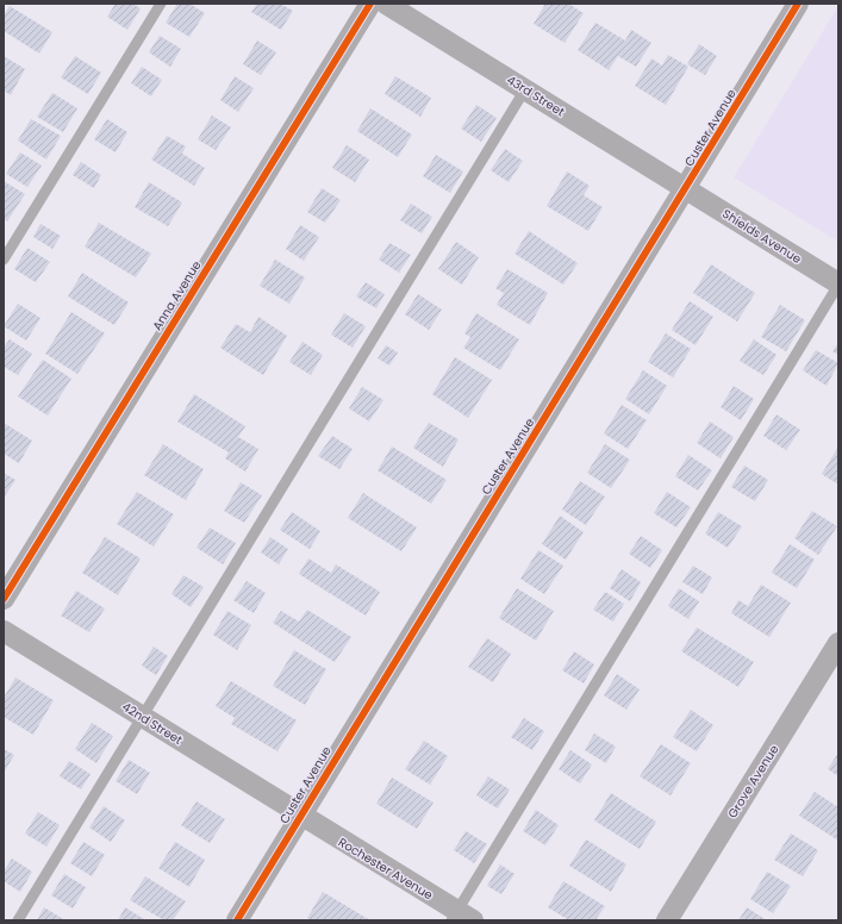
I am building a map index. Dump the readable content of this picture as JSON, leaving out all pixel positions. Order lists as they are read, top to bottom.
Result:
{
  "streets": {
    "street": [
      "43rd Street",
      "Custer Avenue",
      "Shields Avenue",
      "Anna Avenue",
      "42nd Street",
      "Grove Avenue",
      "Rochester Avenue"
    ]
  },
  "crossings": [
    ["43rd Street", "Custer Avenue"],
    ["43rd Street", "Shields Avenue"],
    ["Custer Avenue", "Shields Avenue"],
    ["Custer Avenue", "42nd Street"],
    ["Custer Avenue", "Rochester Avenue"],
    ["42nd Street", "Rochester Avenue"]
  ]
}
